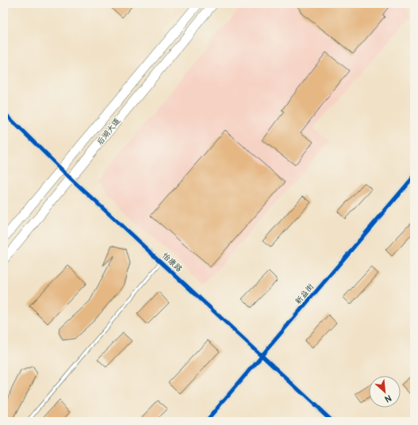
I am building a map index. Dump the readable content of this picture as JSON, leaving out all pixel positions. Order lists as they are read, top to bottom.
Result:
{
  "streets": {
    "main road": ["后湖大道"],
    "street": ["怡康路", "新益街"]
  },
  "crossings": [
    ["后湖大道", "怡康路"],
    ["怡康路", "新益街"]
  ],
  "north": "bottom right"
}
